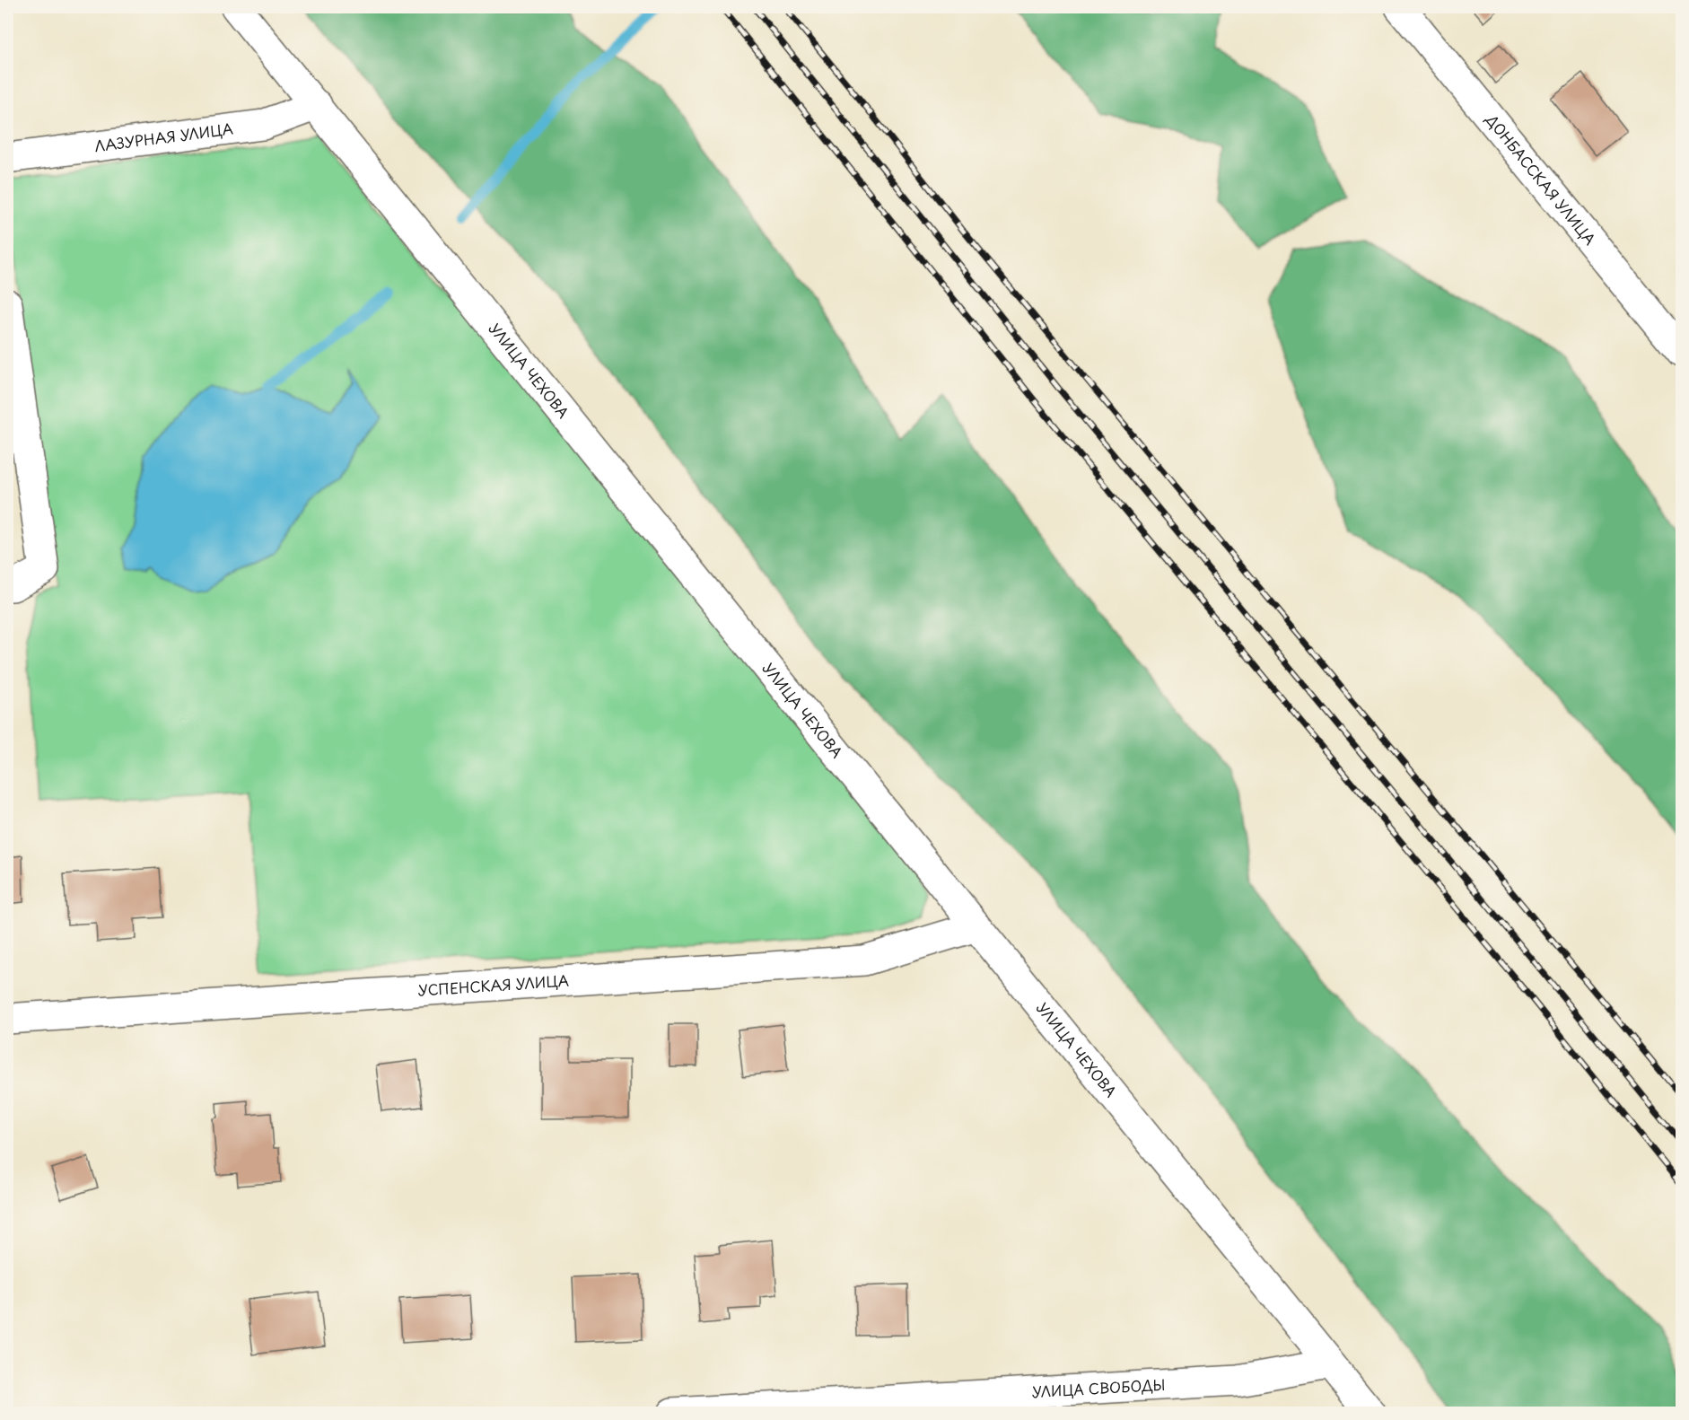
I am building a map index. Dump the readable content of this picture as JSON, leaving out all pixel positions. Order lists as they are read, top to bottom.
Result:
{
  "streets": {
    "street": [
      "ЛАЗУРНАЯ УЛИЦА",
      "ДОНБАССКАЯ УЛИЦА",
      "УЛИЦА ЧЕХОВА",
      "УСПЕНСКАЯ УЛИЦА",
      "УЛИЦА СВОБОДЫ"
    ]
  },
  "crossings": [
    ["ЛАЗУРНАЯ УЛИЦА", "УЛИЦА ЧЕХОВА"],
    ["УЛИЦА ЧЕХОВА", "УСПЕНСКАЯ УЛИЦА"],
    ["УЛИЦА ЧЕХОВА", "УЛИЦА СВОБОДЫ"]
  ]
}
